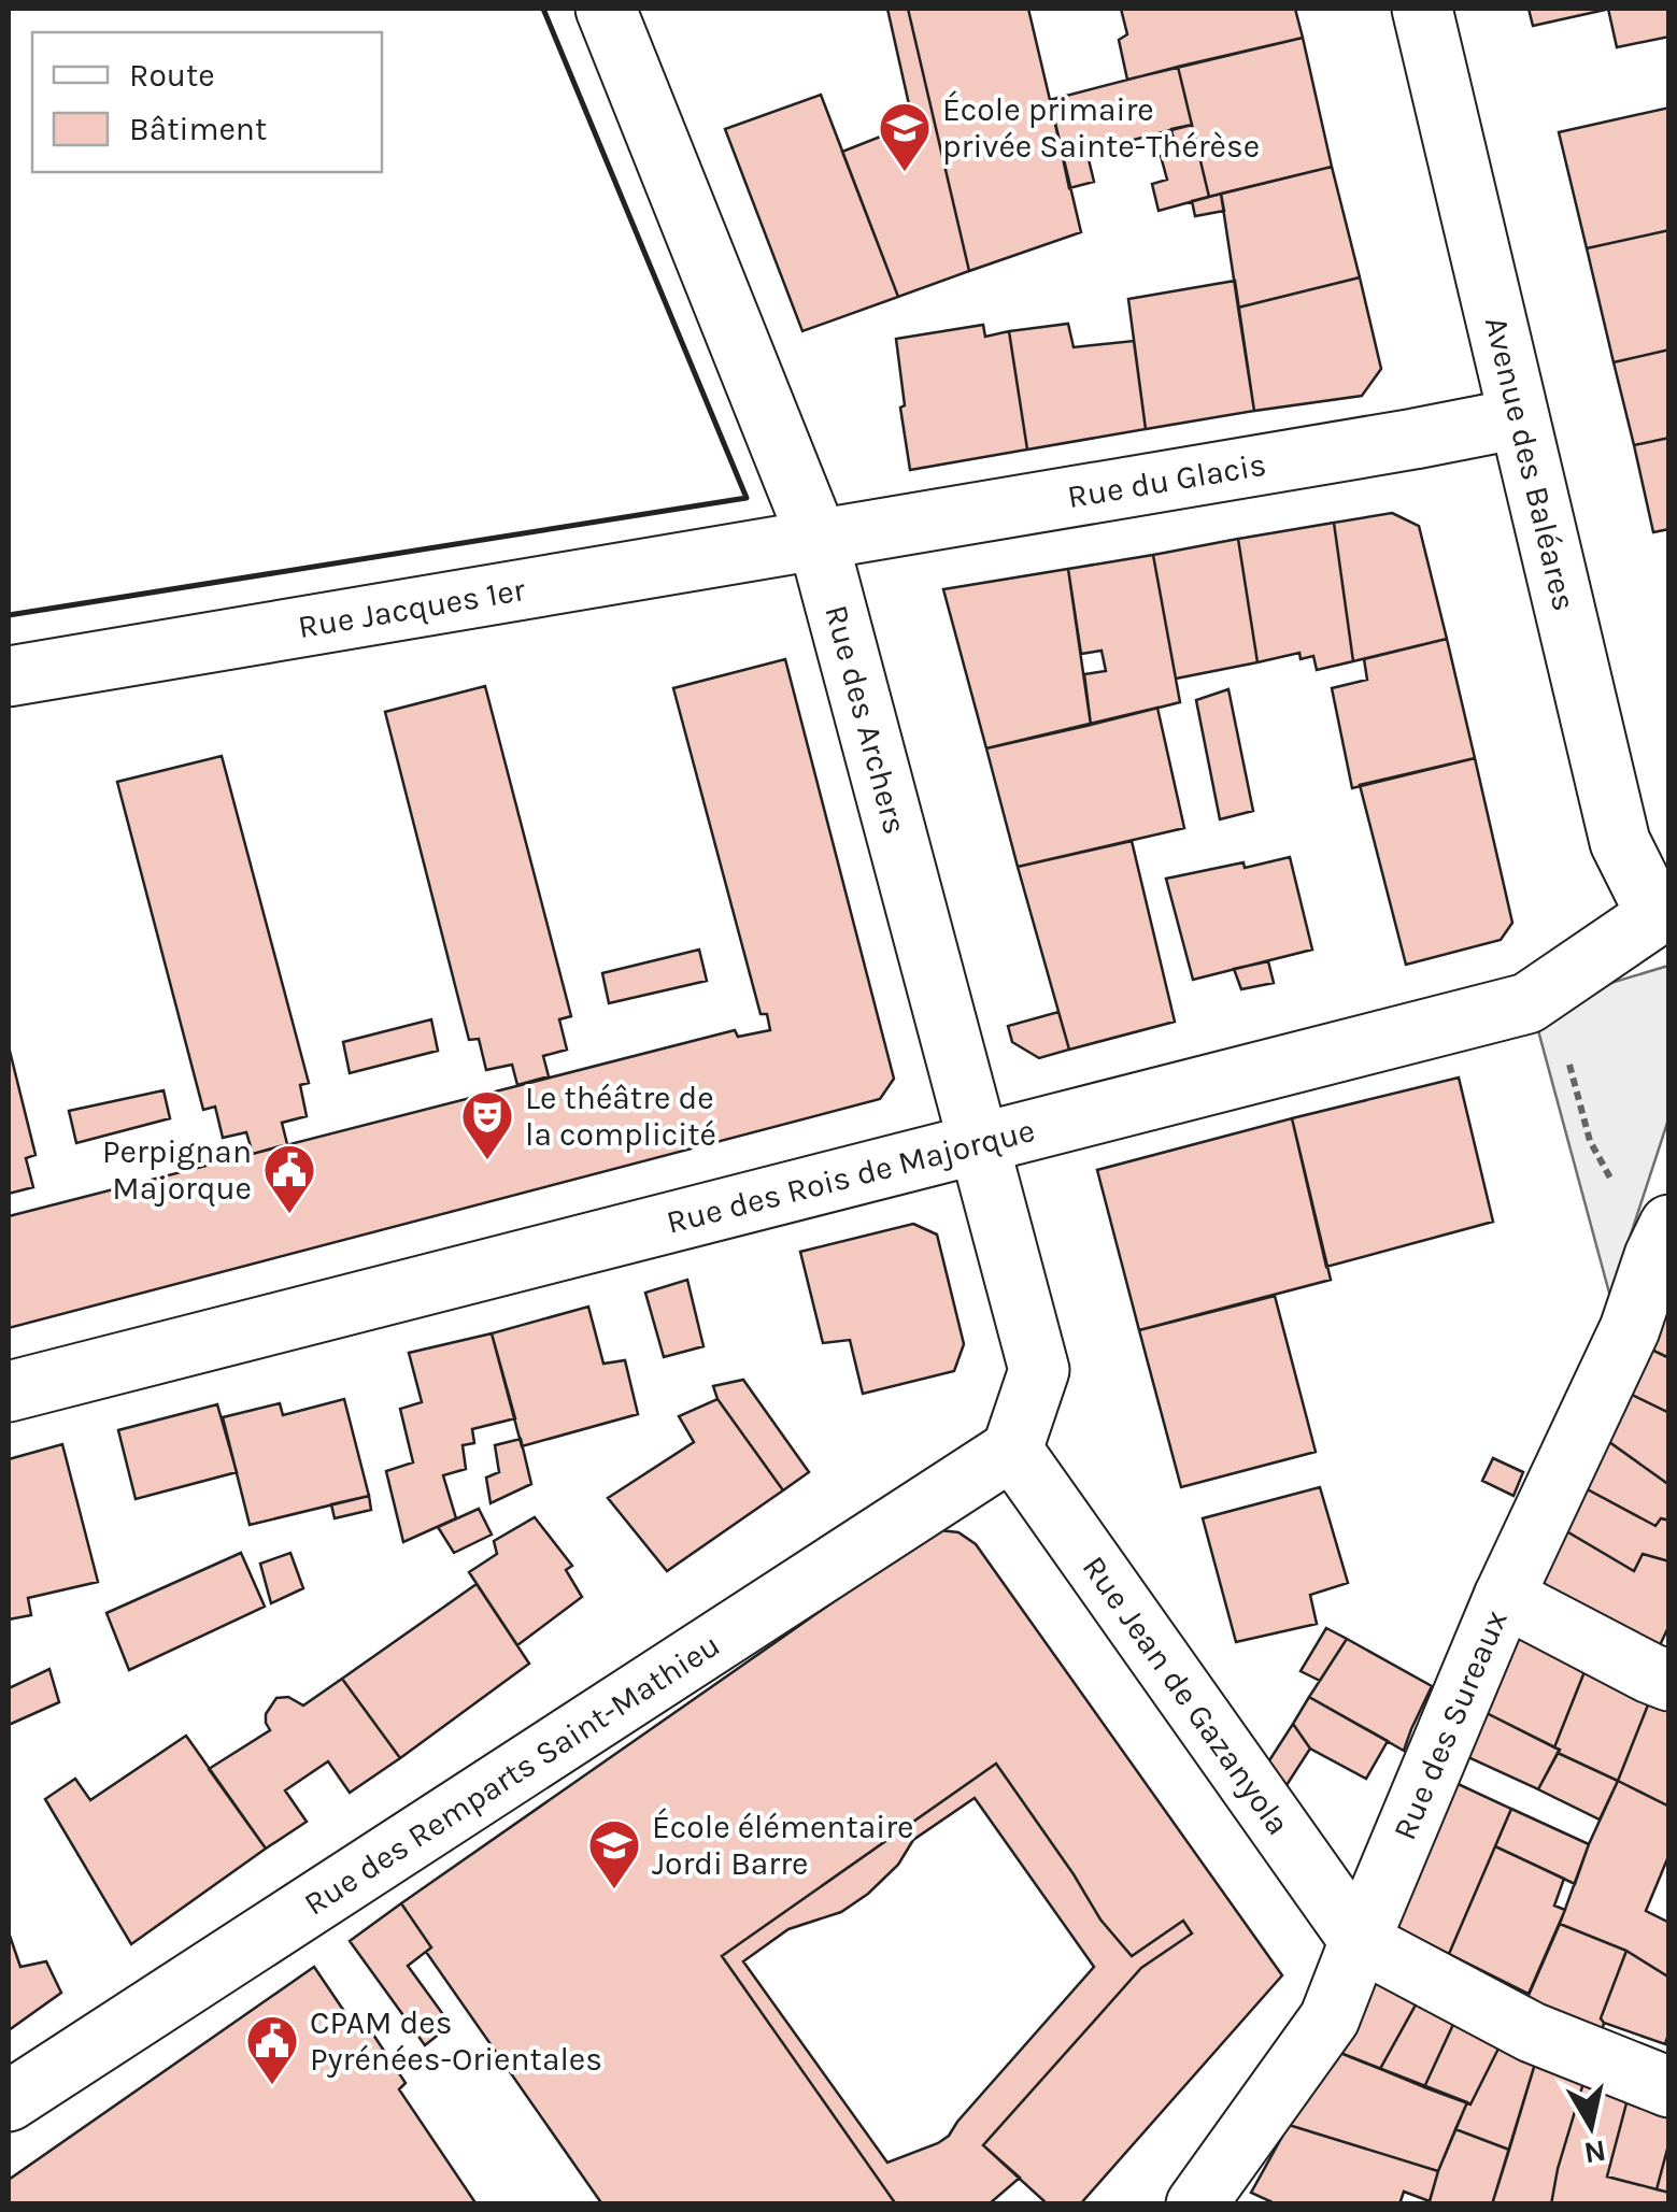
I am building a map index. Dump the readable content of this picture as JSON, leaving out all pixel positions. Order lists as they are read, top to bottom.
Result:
{
  "streets": {
    "street": [
      "Avenue des Baléares",
      "Rue du Glacis",
      "Rue Jacques 1er",
      "Rue des Archers",
      "Rue des Rois de Majorque",
      "Rue Jean de Gazanyola",
      "Rue des Sureaux",
      "Rue des Remparts Saint-Mathieu"
    ]
  },
  "crossings": [
    ["Avenue des Baléares", "Rue du Glacis"],
    ["Avenue des Baléares", "Rue des Rois de Majorque"],
    ["Rue du Glacis", "Rue Jacques 1er"],
    ["Rue du Glacis", "Rue des Archers"],
    ["Rue Jacques 1er", "Rue des Archers"],
    ["Rue des Archers", "Rue des Rois de Majorque"],
    ["Rue des Archers", "Rue Jean de Gazanyola"],
    ["Rue des Archers", "Rue des Remparts Saint-Mathieu"],
    ["Rue Jean de Gazanyola", "Rue des Sureaux"],
    ["Rue Jean de Gazanyola", "Rue des Remparts Saint-Mathieu"]
  ],
  "places": {
    "school or university": ["École primaire privée Sainte-Thérèse", "École élémentaire Jordi Barre"],
    "theatre": ["Le théâtre de la complicité"],
    "public building": ["Perpignan Majorque", "CPAM des Pyrénées-Orientales"]
  },
  "legend": ["Route", "Bâtiment"],
  "north": "bottom"
}
